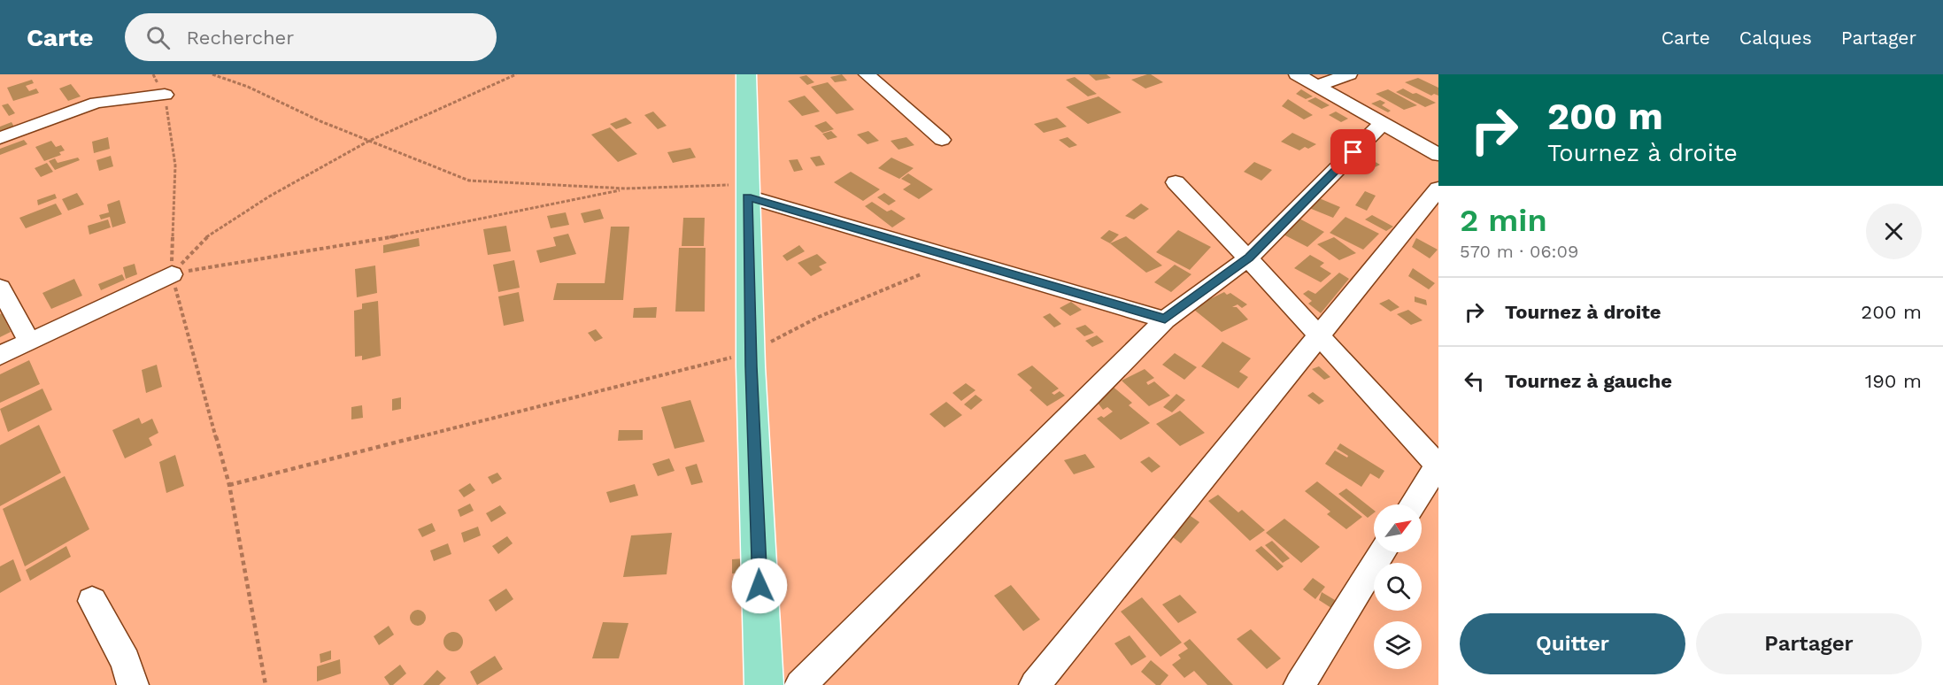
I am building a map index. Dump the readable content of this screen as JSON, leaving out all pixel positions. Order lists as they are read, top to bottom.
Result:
{
  "north": "top right",
  "page": {
    "header": "Carte",
    "search": "Rechercher",
    "nav": ["Carte", "Calques", "Partager"],
    "turn": ["200 m", "Tournez à droite"],
    "heading": ["2 min", "570 m · 06:09"],
    "list": [
      {
        "name": "Tournez à droite",
        "value": "200 m"
      },
      {
        "name": "Tournez à gauche",
        "value": "190 m"
      }
    ],
    "buttons": ["Quitter", "Partager"]
  }
}
